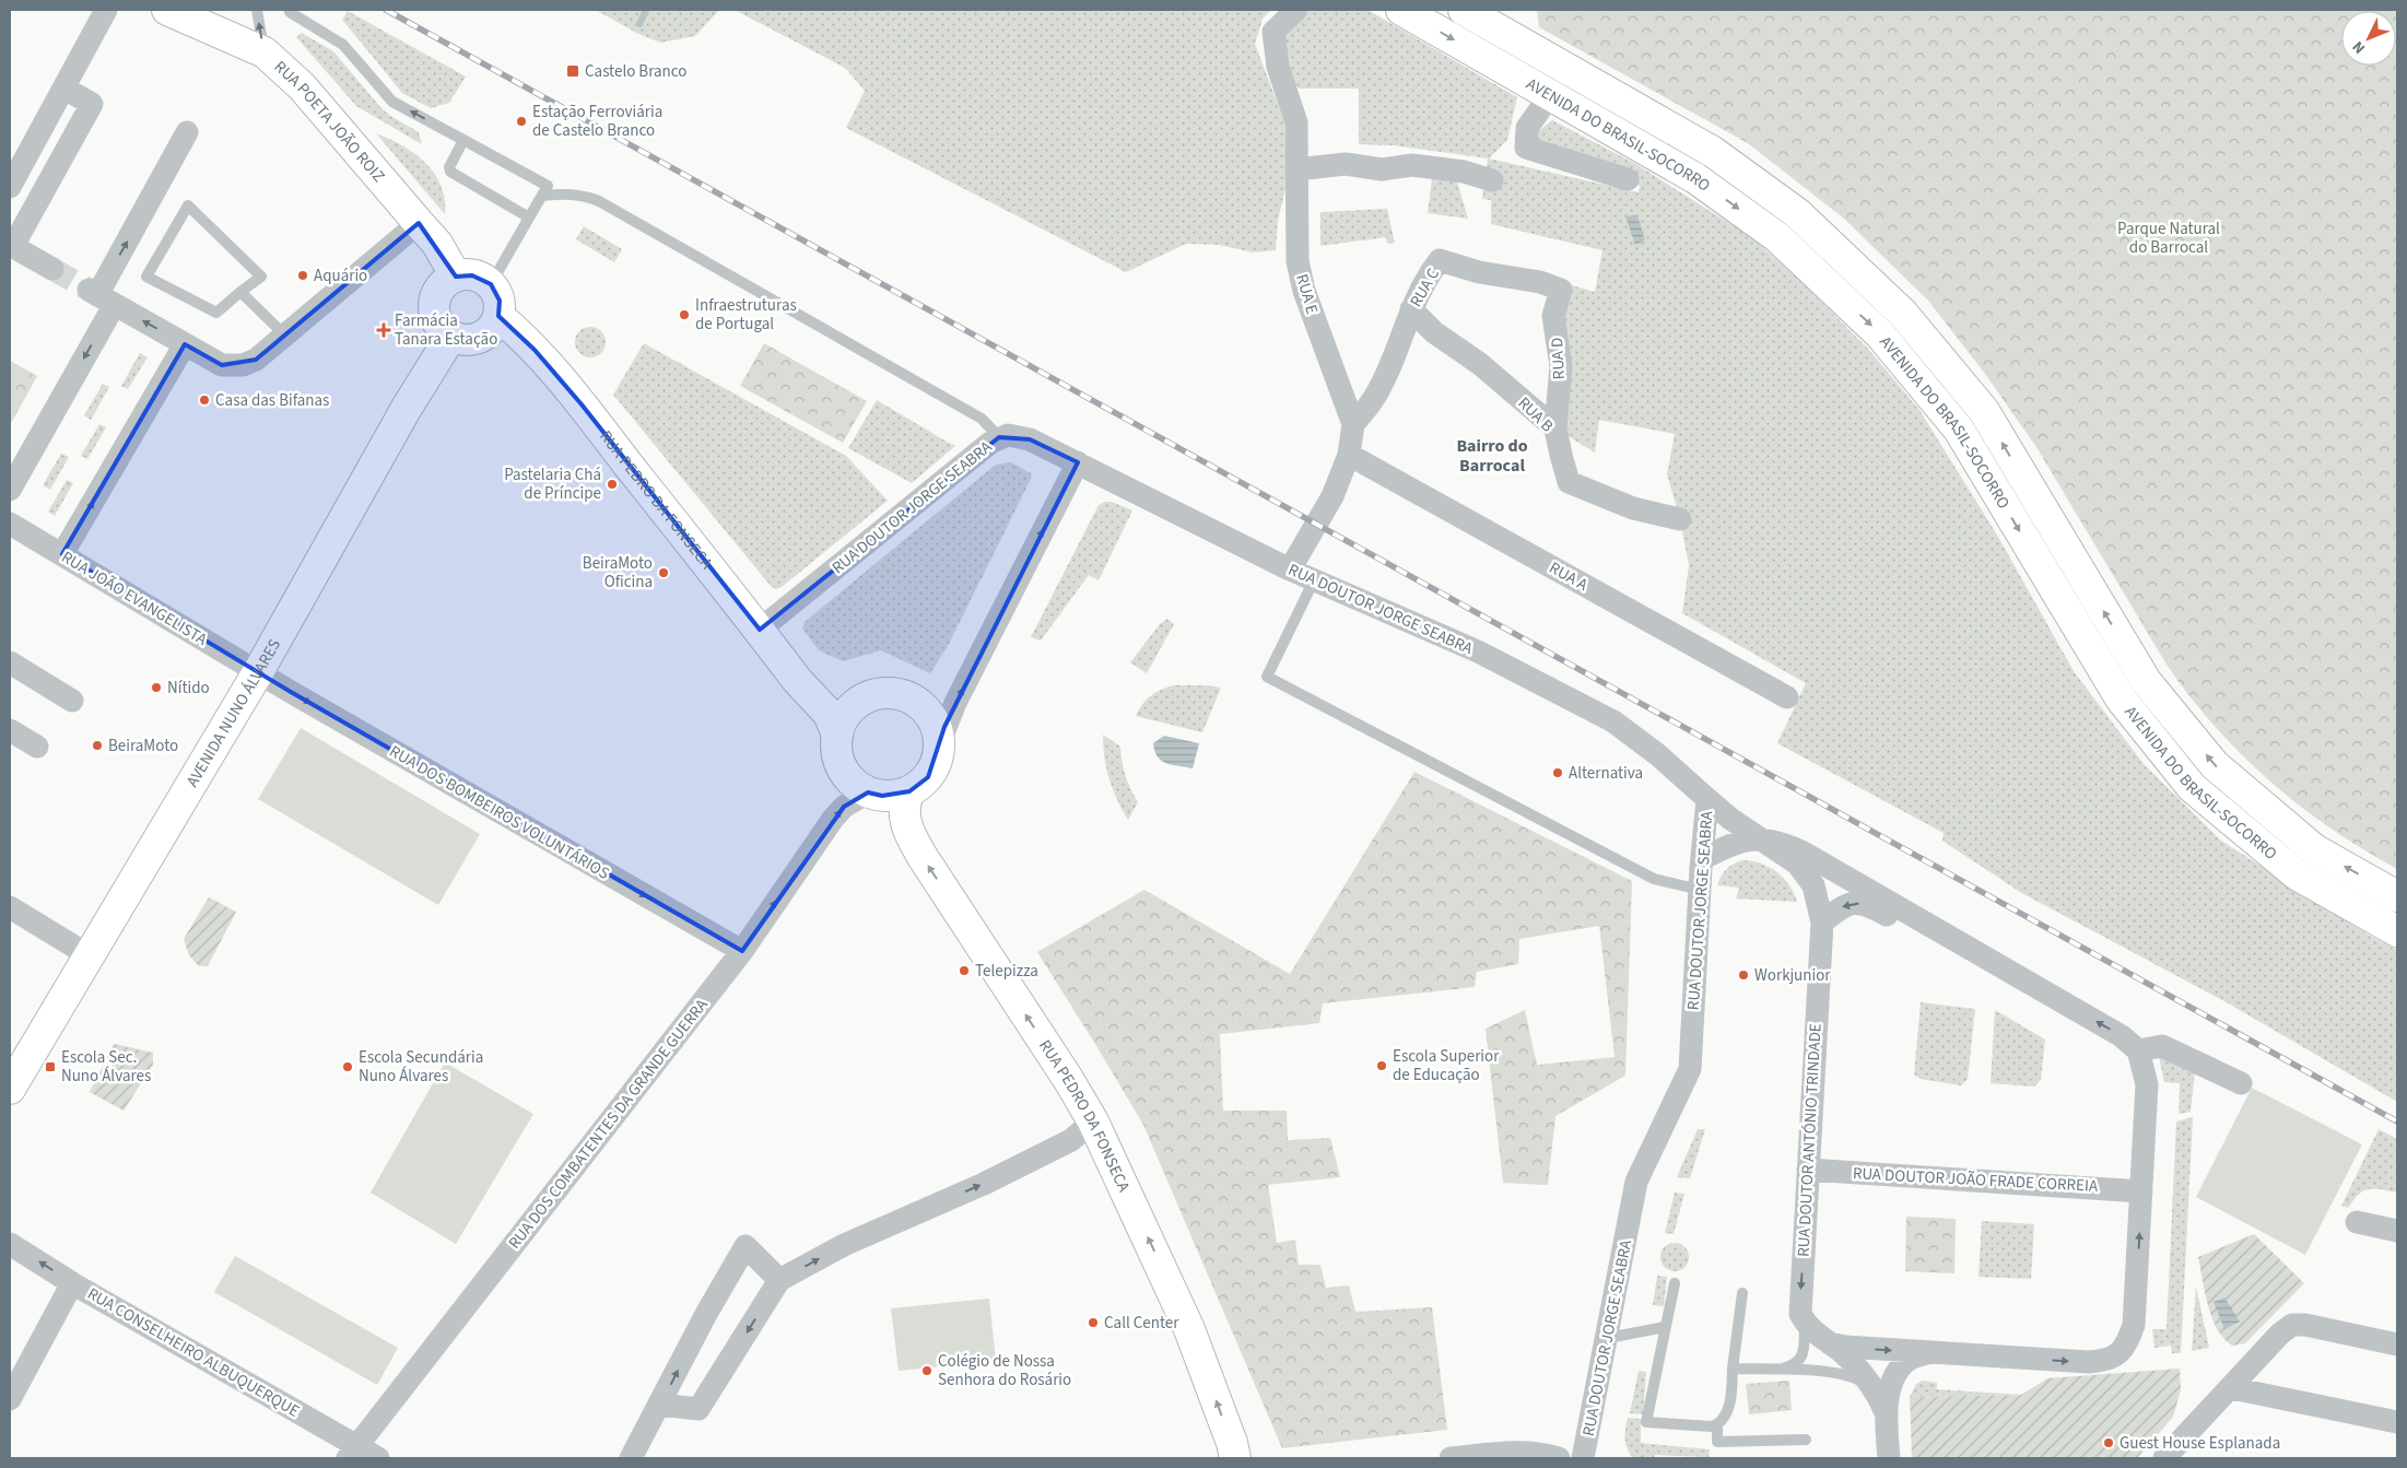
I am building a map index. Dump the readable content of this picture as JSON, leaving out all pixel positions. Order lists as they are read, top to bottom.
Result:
{
  "streets": {
    "main road": [
      "RUA POETA JOÃO ROIZ",
      "AVENIDA DO BRASIL-SOCORRO",
      "RUA PEDRO DA FONSECA",
      "AVENIDA NUNO ÁLVARES"
    ],
    "street": [
      "RUA C",
      "RUA E",
      "RUA D",
      "RUA B",
      "RUA DOUTOR JORGE SEABRA",
      "RUA A",
      "RUA JOÃO EVANGELISTA",
      "RUA DOS BOMBEIROS VOLUNTÁRIOS",
      "RUA DOS COMBATENTES DA GRANDE GUERRA",
      "RUA DOUTOR ANTÓNIO TRINDADE",
      "RUA DOUTOR JOÃO FRADE CORREIA",
      "RUA CONSELHEIRO ALBUQUERQUE"
    ]
  },
  "crossings": [
    ["RUA POETA JOÃO ROIZ", "RUA PEDRO DA FONSECA"],
    ["RUA POETA JOÃO ROIZ", "AVENIDA NUNO ÁLVARES"],
    ["RUA C", "RUA E"],
    ["RUA C", "RUA D"],
    ["RUA C", "RUA B"],
    ["RUA E", "RUA DOUTOR JORGE SEABRA"],
    ["RUA E", "RUA A"],
    ["RUA D", "RUA B"],
    ["RUA PEDRO DA FONSECA", "RUA DOUTOR JORGE SEABRA"],
    ["RUA PEDRO DA FONSECA", "AVENIDA NUNO ÁLVARES"],
    ["RUA PEDRO DA FONSECA", "RUA DOS COMBATENTES DA GRANDE GUERRA"],
    ["RUA JOÃO EVANGELISTA", "AVENIDA NUNO ÁLVARES"],
    ["RUA JOÃO EVANGELISTA", "RUA DOS BOMBEIROS VOLUNTÁRIOS"],
    ["AVENIDA NUNO ÁLVARES", "RUA DOS BOMBEIROS VOLUNTÁRIOS"],
    ["RUA DOS BOMBEIROS VOLUNTÁRIOS", "RUA DOS COMBATENTES DA GRANDE GUERRA"],
    ["RUA DOS COMBATENTES DA GRANDE GUERRA", "RUA CONSELHEIRO ALBUQUERQUE"],
    ["RUA DOUTOR ANTÓNIO TRINDADE", "RUA DOUTOR JOÃO FRADE CORREIA"]
  ],
  "one_way": ["RUA PEDRO DA FONSECA", "RUA DOS BOMBEIROS VOLUNTÁRIOS"],
  "districts": ["Bairro do Barrocal"],
  "parks": ["Parque Natural do Barrocal"],
  "places": {
    "transit": ["Castelo Branco", "Escola Sec. Nuno Álvares"],
    "other": [
      "Estação Ferroviária de Castelo Branco",
      "Aquário",
      "Infraestruturas de Portugal",
      "Casa das Bifanas",
      "Pastelaria Chá de Príncipe",
      "BeiraMoto Oficina",
      "Nítido",
      "BeiraMoto",
      "Alternativa",
      "Telepizza",
      "Workjunior",
      "Escola Superior de Educação",
      "Escola Secundária Nuno Álvares",
      "Call Center",
      "Colégio de Nossa Senhora do Rosário",
      "Guest House Esplanada"
    ],
    "health": ["Farmácia Tanara Estação"]
  },
  "north": "bottom left"
}
